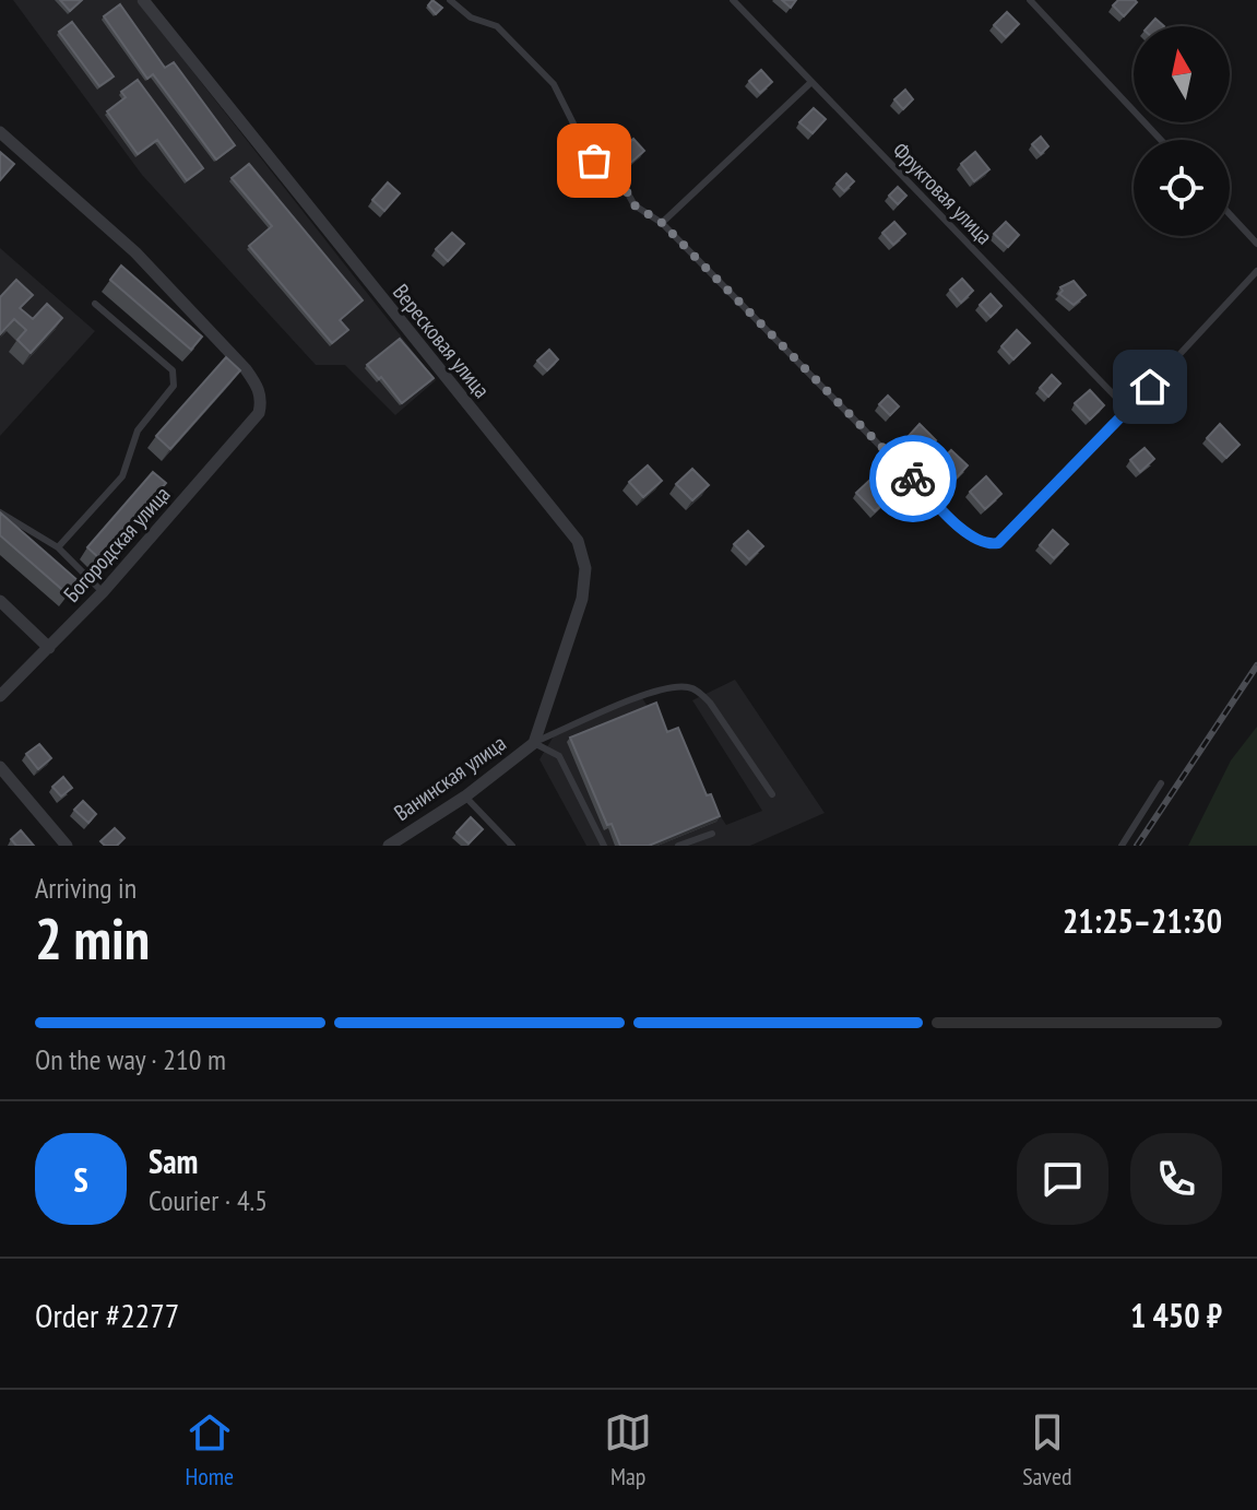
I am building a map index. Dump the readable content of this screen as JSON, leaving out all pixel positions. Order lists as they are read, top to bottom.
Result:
{
  "streets": {
    "street": ["Вересковая улица", "Богородская улица", "Ванинская улица"],
    "lane": ["Фруктовая улица"]
  },
  "crossings": [
    ["Вересковая улица", "Ванинская улица"]
  ],
  "north": "top",
  "page": {
    "heading": ["2 min", "Arriving in", "21:25–21:30"],
    "panel": [
      "Sam",
      "Courier · 4.5",
      "Order #2277",
      "1 450 ₽"
    ],
    "bar": "On the way · 210 m",
    "round": "S",
    "tabs": ["Home", "Map", "Saved"]
  }
}
